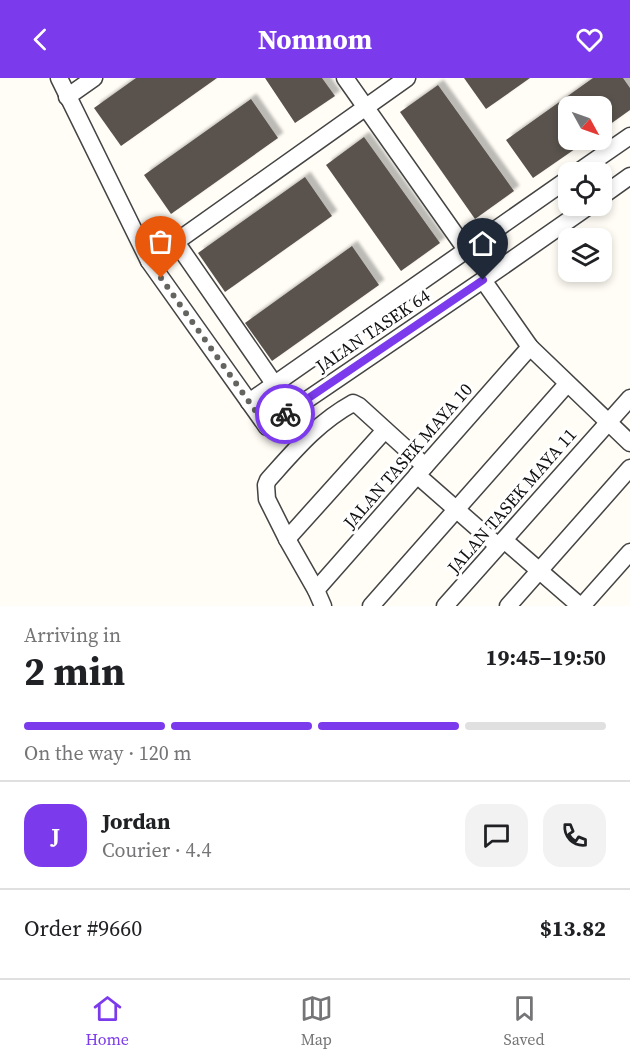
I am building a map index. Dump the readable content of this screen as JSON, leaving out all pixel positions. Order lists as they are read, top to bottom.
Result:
{
  "streets": {
    "street": ["JALAN TASEK 64", "JALAN TASEK MAYA 10", "JALAN TASEK MAYA 11"]
  },
  "north": "bottom right",
  "page": {
    "header": "Nomnom",
    "heading": ["2 min", "Arriving in", "19:45–19:50"],
    "panel": [
      "Jordan",
      "Courier · 4.4",
      "Order #9660",
      "$13.82"
    ],
    "bar": "On the way · 120 m",
    "round": "J",
    "tabs": ["Home", "Map", "Saved"]
  }
}
